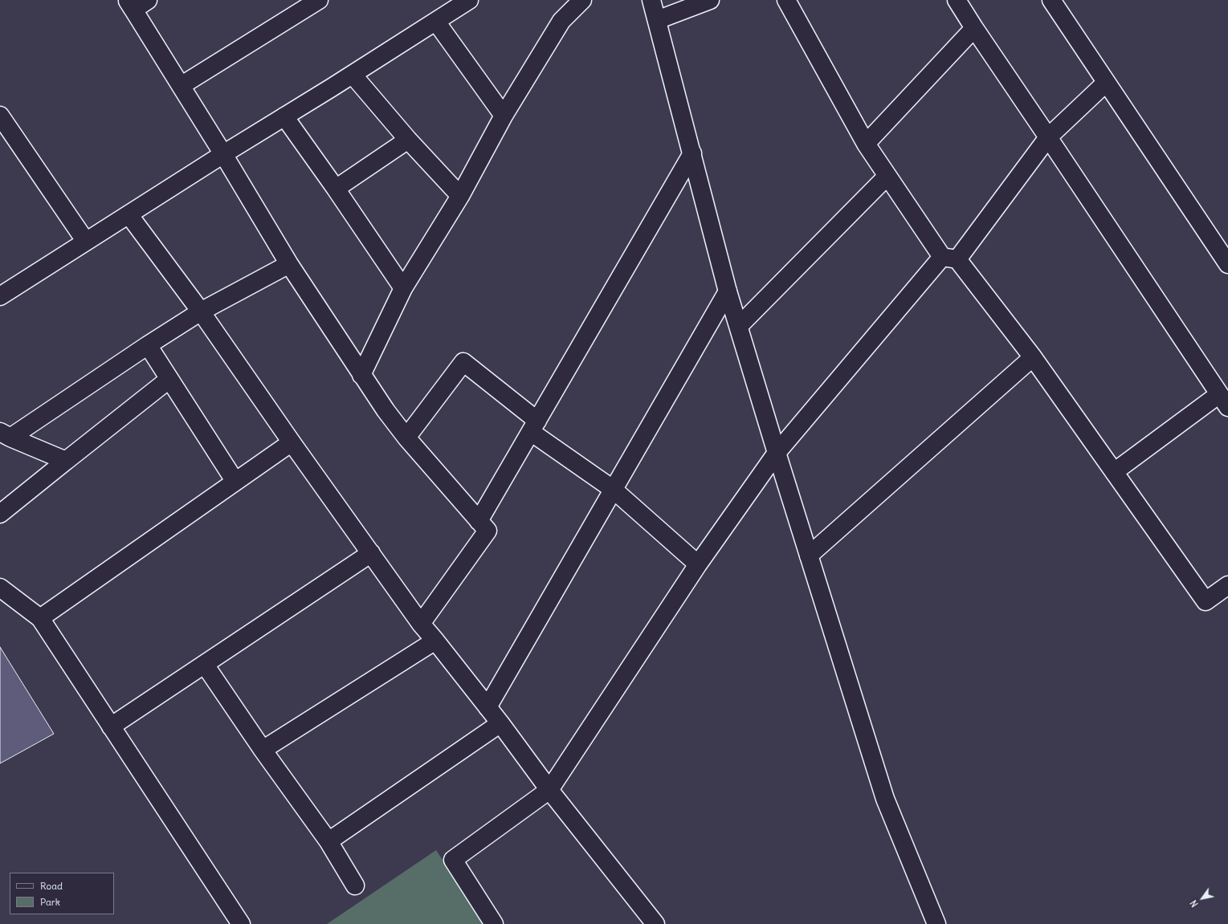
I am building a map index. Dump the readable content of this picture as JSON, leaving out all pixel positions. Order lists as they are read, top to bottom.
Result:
{
  "legend": ["Road", "Park"],
  "north": "bottom left"
}
